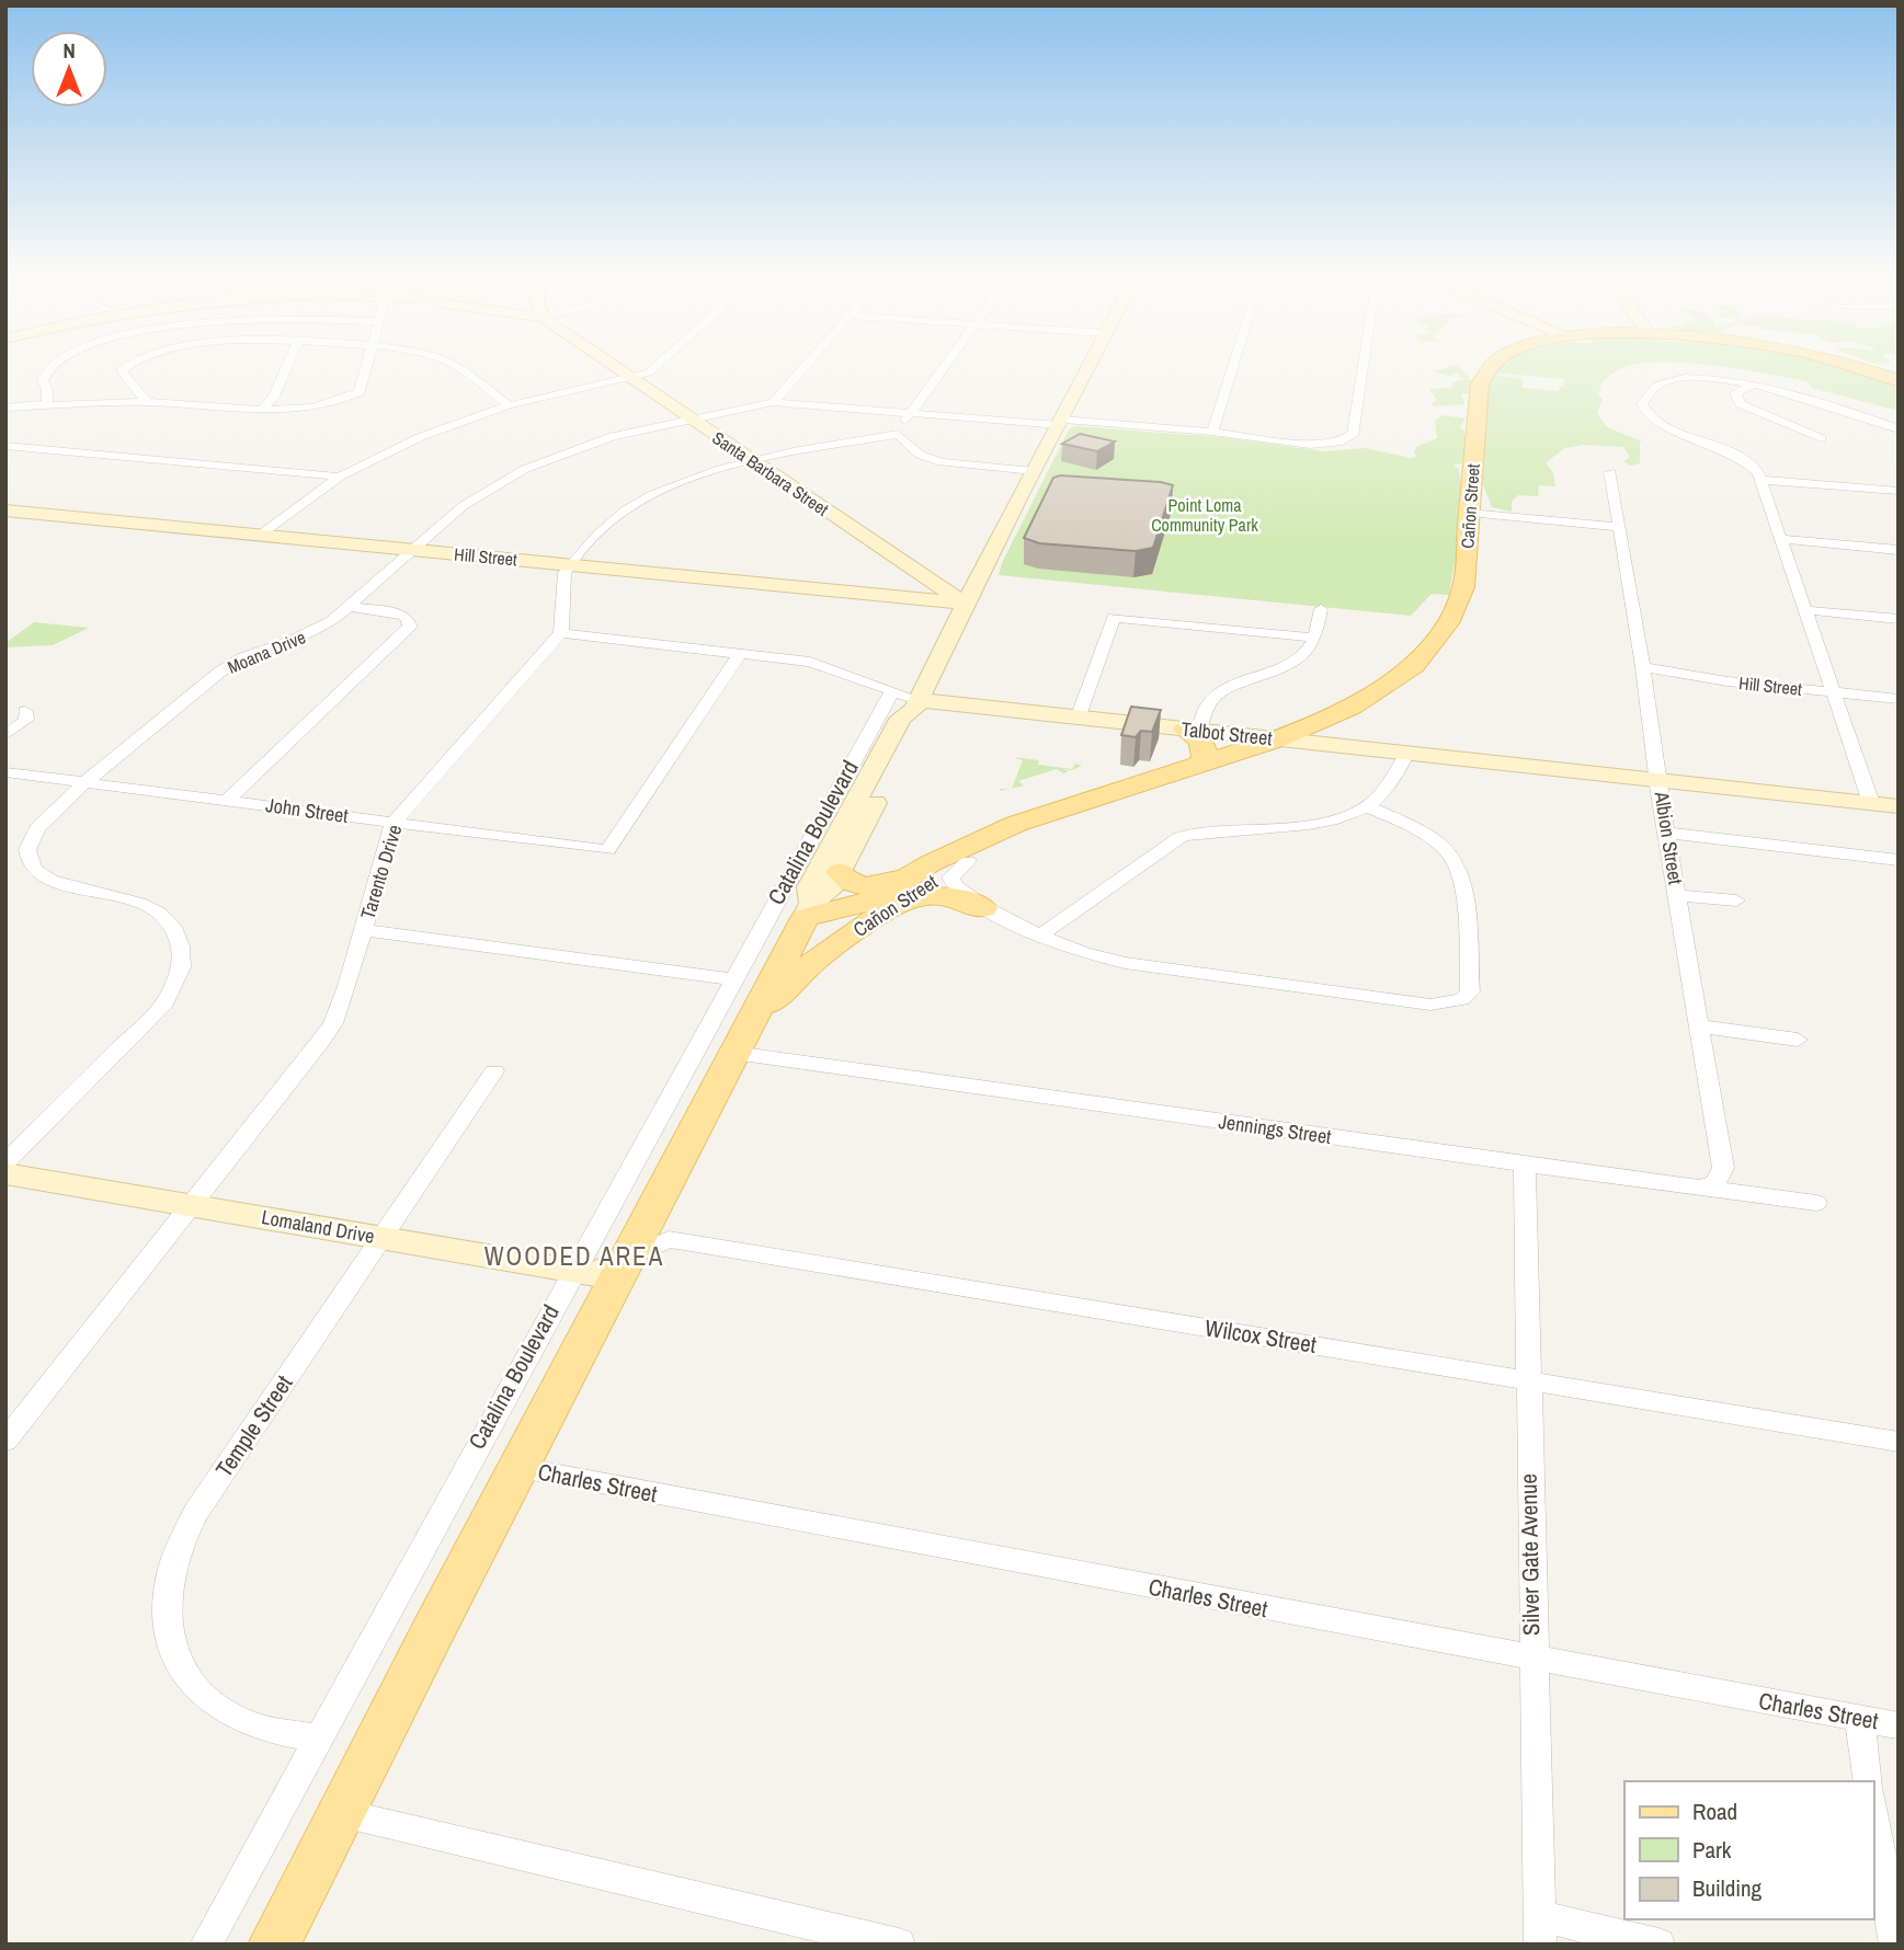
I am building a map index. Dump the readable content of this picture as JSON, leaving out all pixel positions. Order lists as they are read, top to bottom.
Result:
{
  "streets": {
    "main road": ["Cañon Street", "Catalina Boulevard"],
    "street": [
      "Santa Barbara Street",
      "Hill Street",
      "Moana Drive",
      "Talbot Street",
      "John Street",
      "Albion Street",
      "Tarento Drive",
      "Jennings Street",
      "Lomaland Drive",
      "Wilcox Street",
      "Temple Street",
      "Charles Street",
      "Silver Gate Avenue"
    ]
  },
  "crossings": [
    ["Santa Barbara Street", "Hill Street"],
    ["Santa Barbara Street", "Moana Drive"],
    ["Santa Barbara Street", "Catalina Boulevard"],
    ["Cañon Street", "Talbot Street"],
    ["Cañon Street", "Catalina Boulevard"],
    ["Hill Street", "Moana Drive"],
    ["Hill Street", "Catalina Boulevard"],
    ["Hill Street", "Albion Street"],
    ["Moana Drive", "John Street"],
    ["Moana Drive", "Catalina Boulevard"],
    ["Talbot Street", "John Street"],
    ["Talbot Street", "Catalina Boulevard"],
    ["Talbot Street", "Albion Street"],
    ["Talbot Street", "Tarento Drive"],
    ["John Street", "Tarento Drive"],
    ["Catalina Boulevard", "Jennings Street"],
    ["Catalina Boulevard", "Lomaland Drive"],
    ["Catalina Boulevard", "Wilcox Street"],
    ["Catalina Boulevard", "Temple Street"],
    ["Catalina Boulevard", "Charles Street"],
    ["Albion Street", "Jennings Street"],
    ["Tarento Drive", "Lomaland Drive"],
    ["Jennings Street", "Silver Gate Avenue"],
    ["Lomaland Drive", "Wilcox Street"],
    ["Lomaland Drive", "Temple Street"],
    ["Wilcox Street", "Silver Gate Avenue"],
    ["Charles Street", "Silver Gate Avenue"]
  ],
  "districts": ["WOODED AREA"],
  "parks": ["Point Loma Community Park"],
  "legend": ["Road", "Park", "Building"],
  "north": "top"
}
